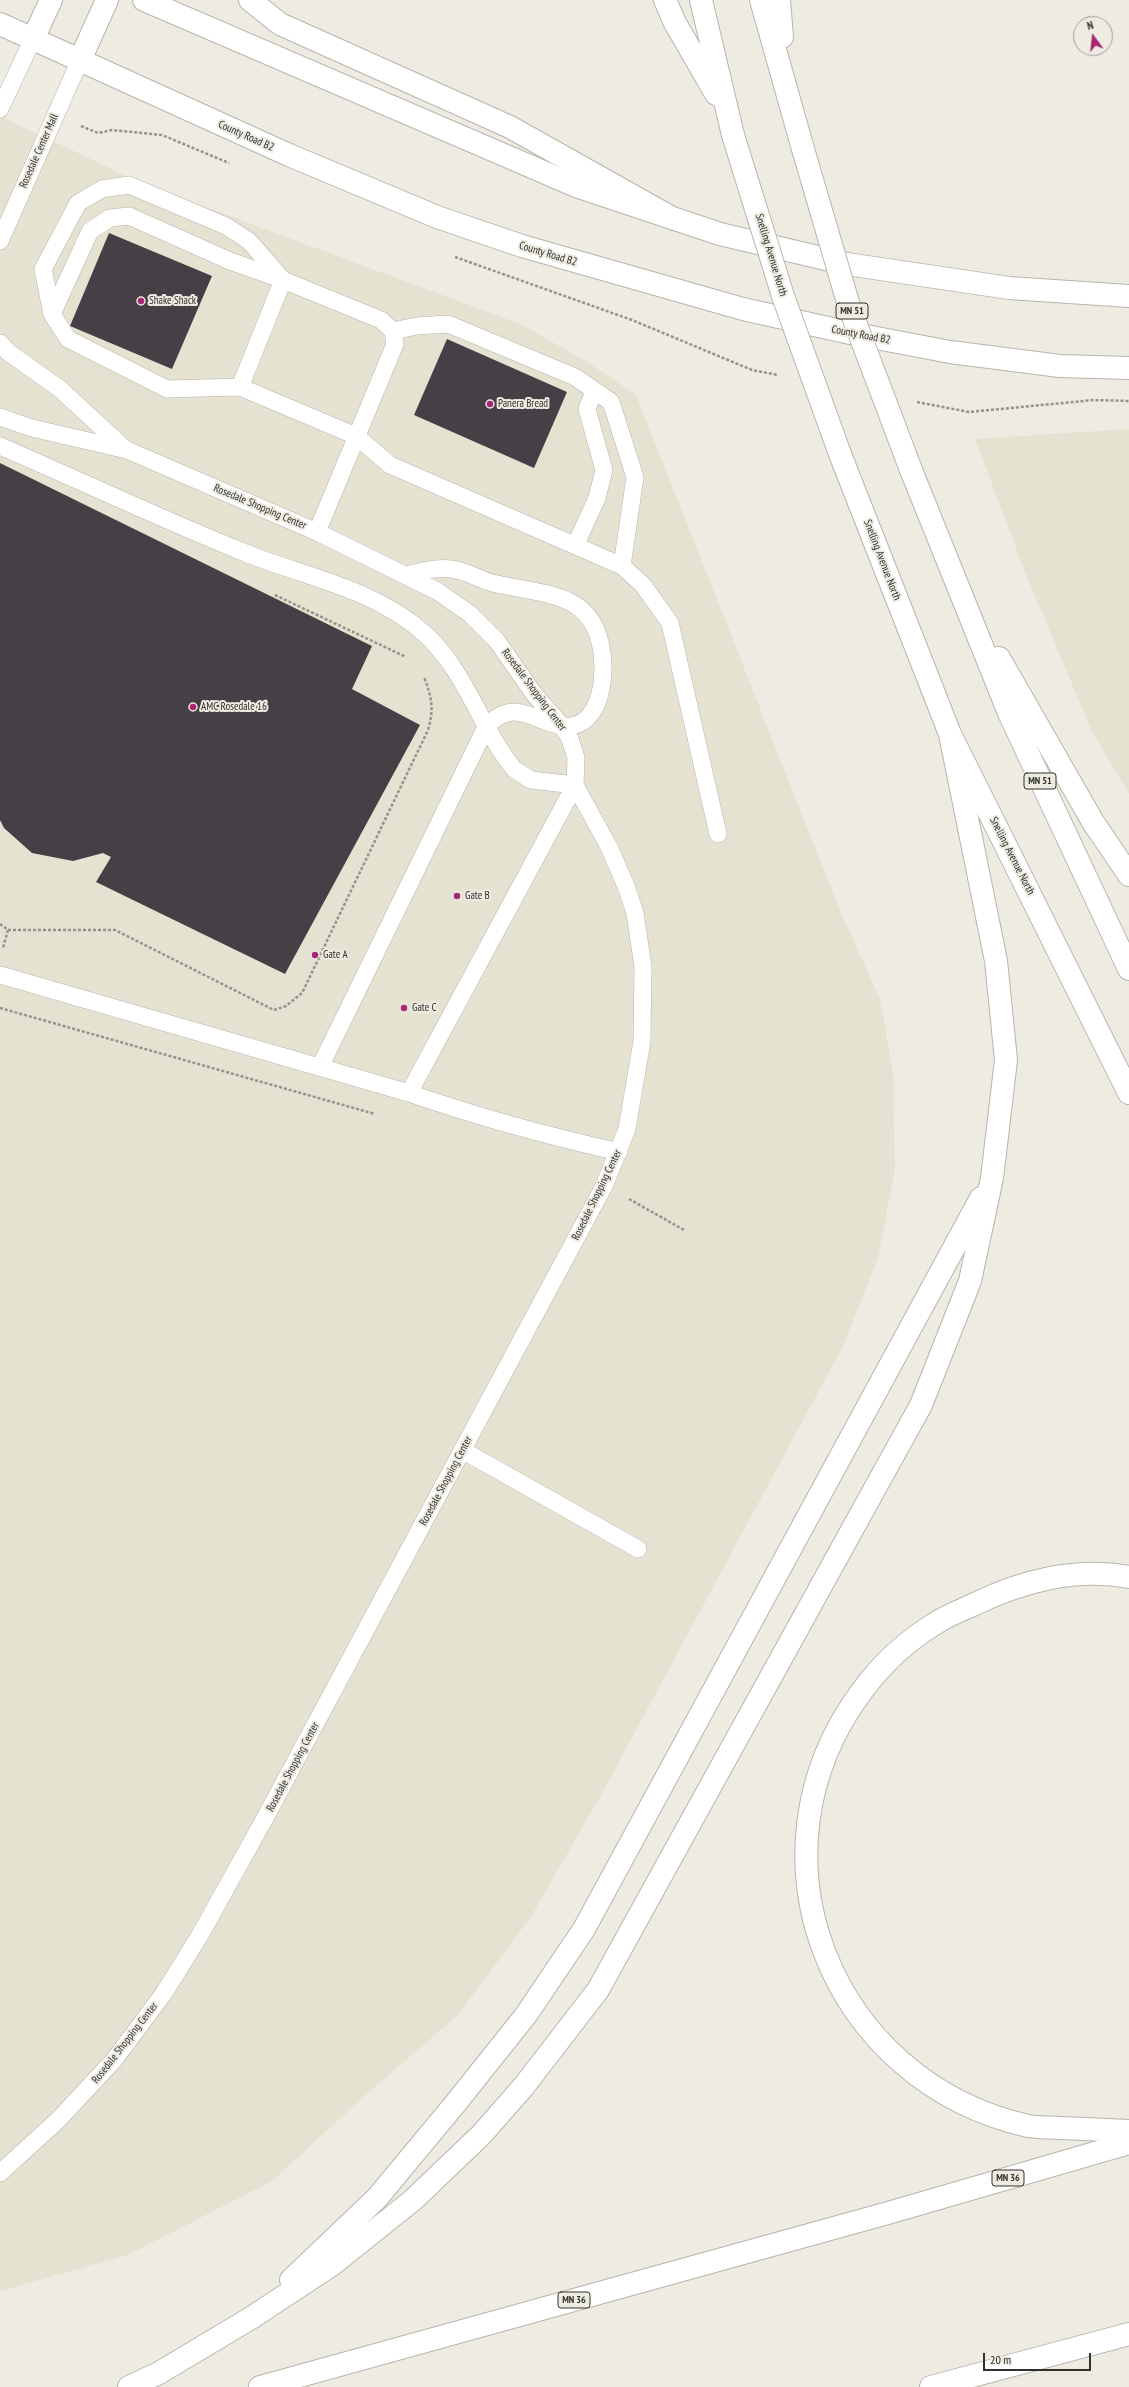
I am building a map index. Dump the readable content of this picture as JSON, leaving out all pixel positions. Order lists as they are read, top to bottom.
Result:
{
  "streets": {
    "main road": [
      "County Road B2",
      "Snelling Avenue North",
      "MN 51",
      "MN 36"
    ],
    "lane": ["Rosedale Center Mall", "Rosedale Shopping Center"]
  },
  "crossings": [
    ["County Road B2", "Rosedale Center Mall"]
  ],
  "places": [
    "Shake Shack",
    "Panera Bread",
    "AMC Rosedale 16",
    "Gate B",
    "Gate A",
    "Gate C"
  ],
  "scale_bar": "20 m",
  "north": "top"
}
